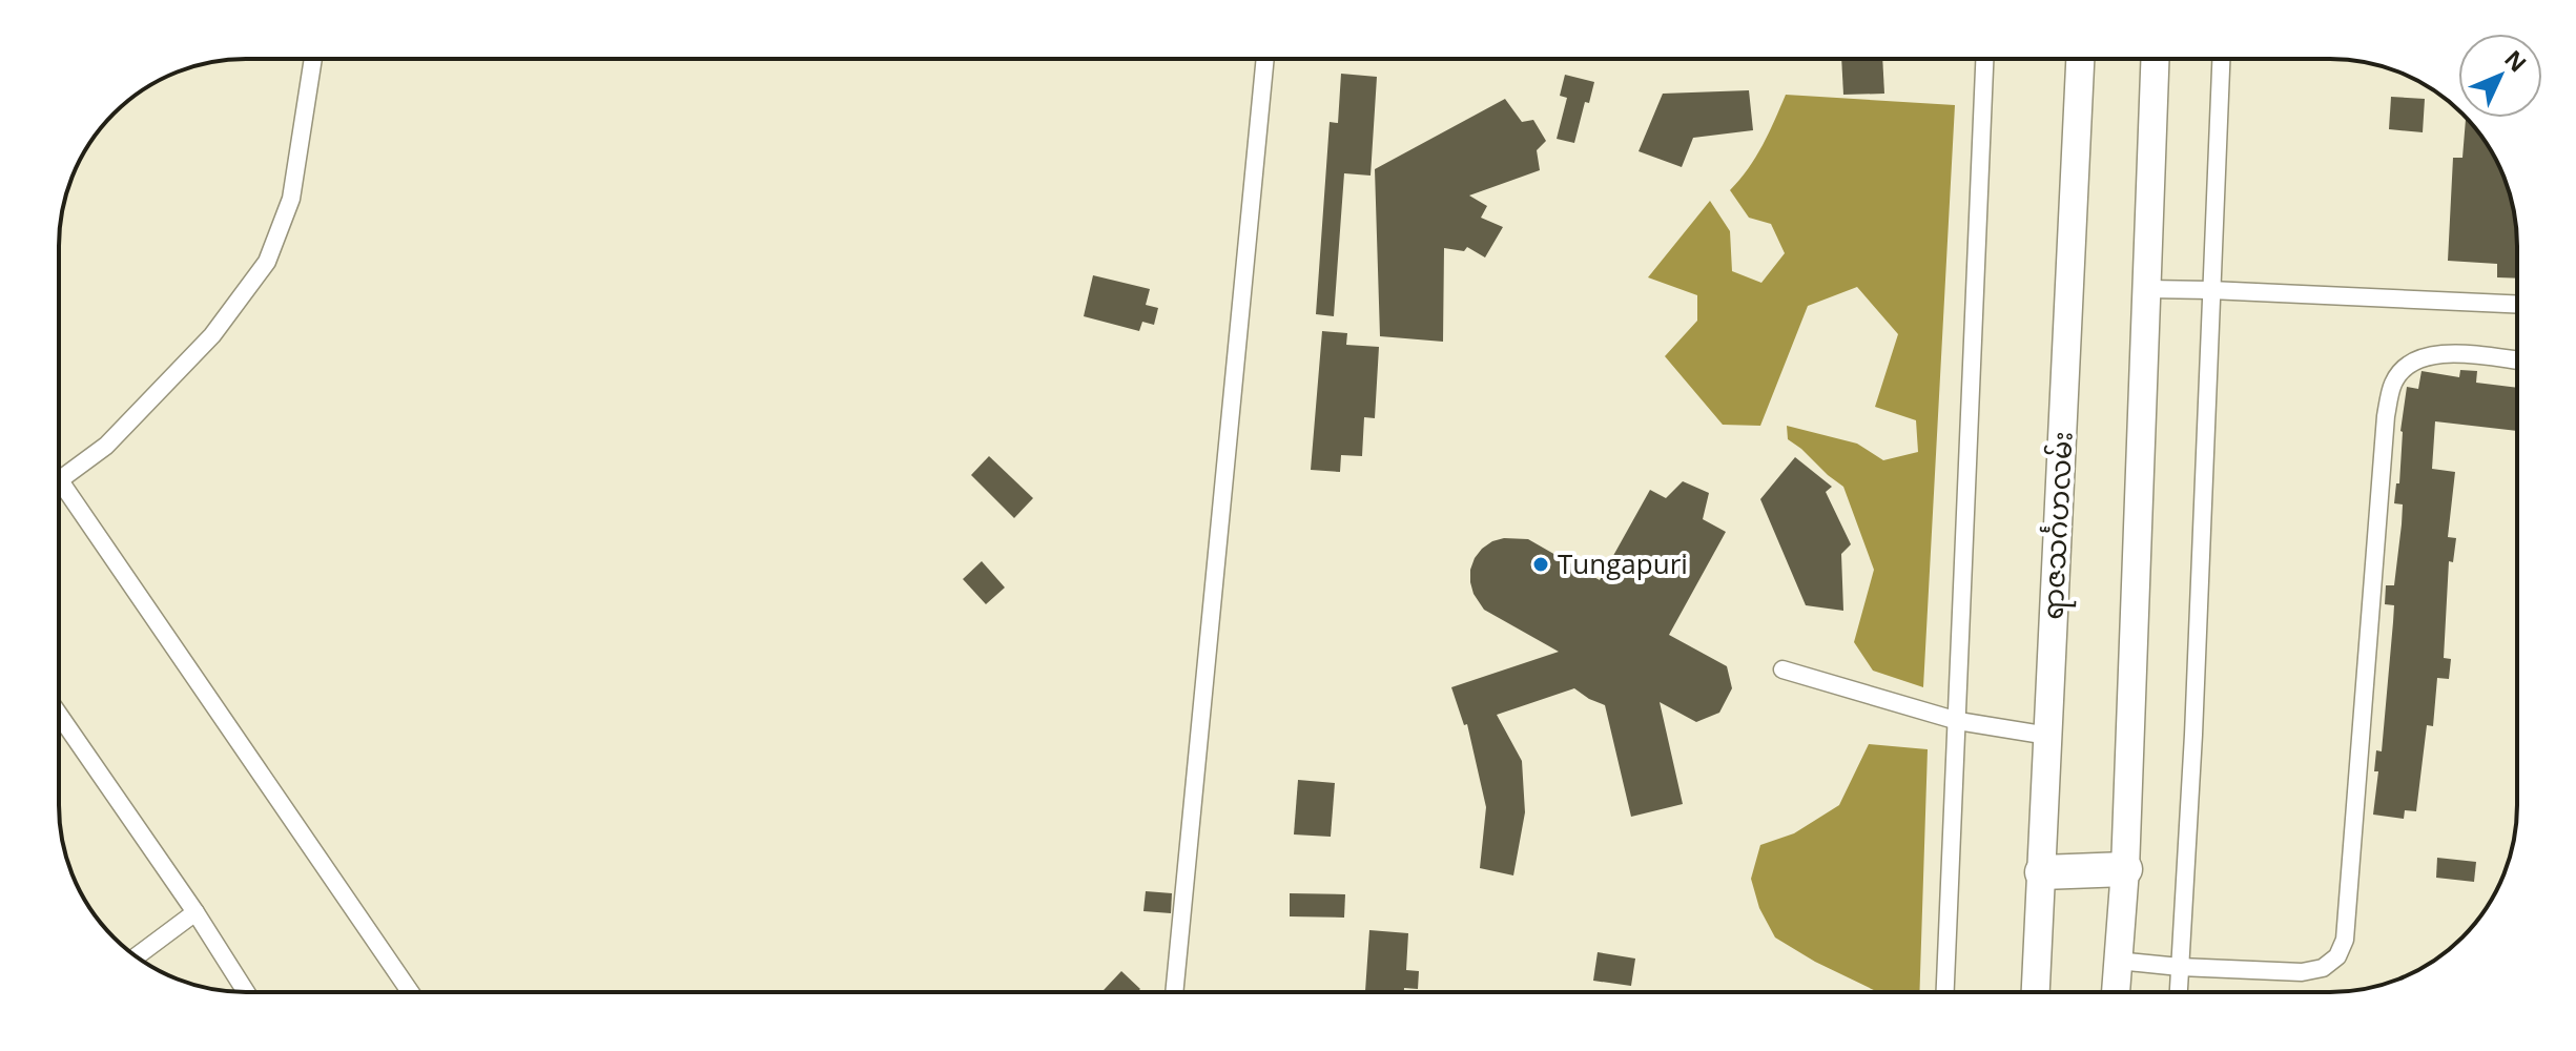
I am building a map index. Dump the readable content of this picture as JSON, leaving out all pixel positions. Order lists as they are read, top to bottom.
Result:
{
  "streets": {
    "main road": ["ရာဇသင်္ဂဟလမ်း"]
  },
  "places": ["Tungapuri"],
  "north": "top right"
}
